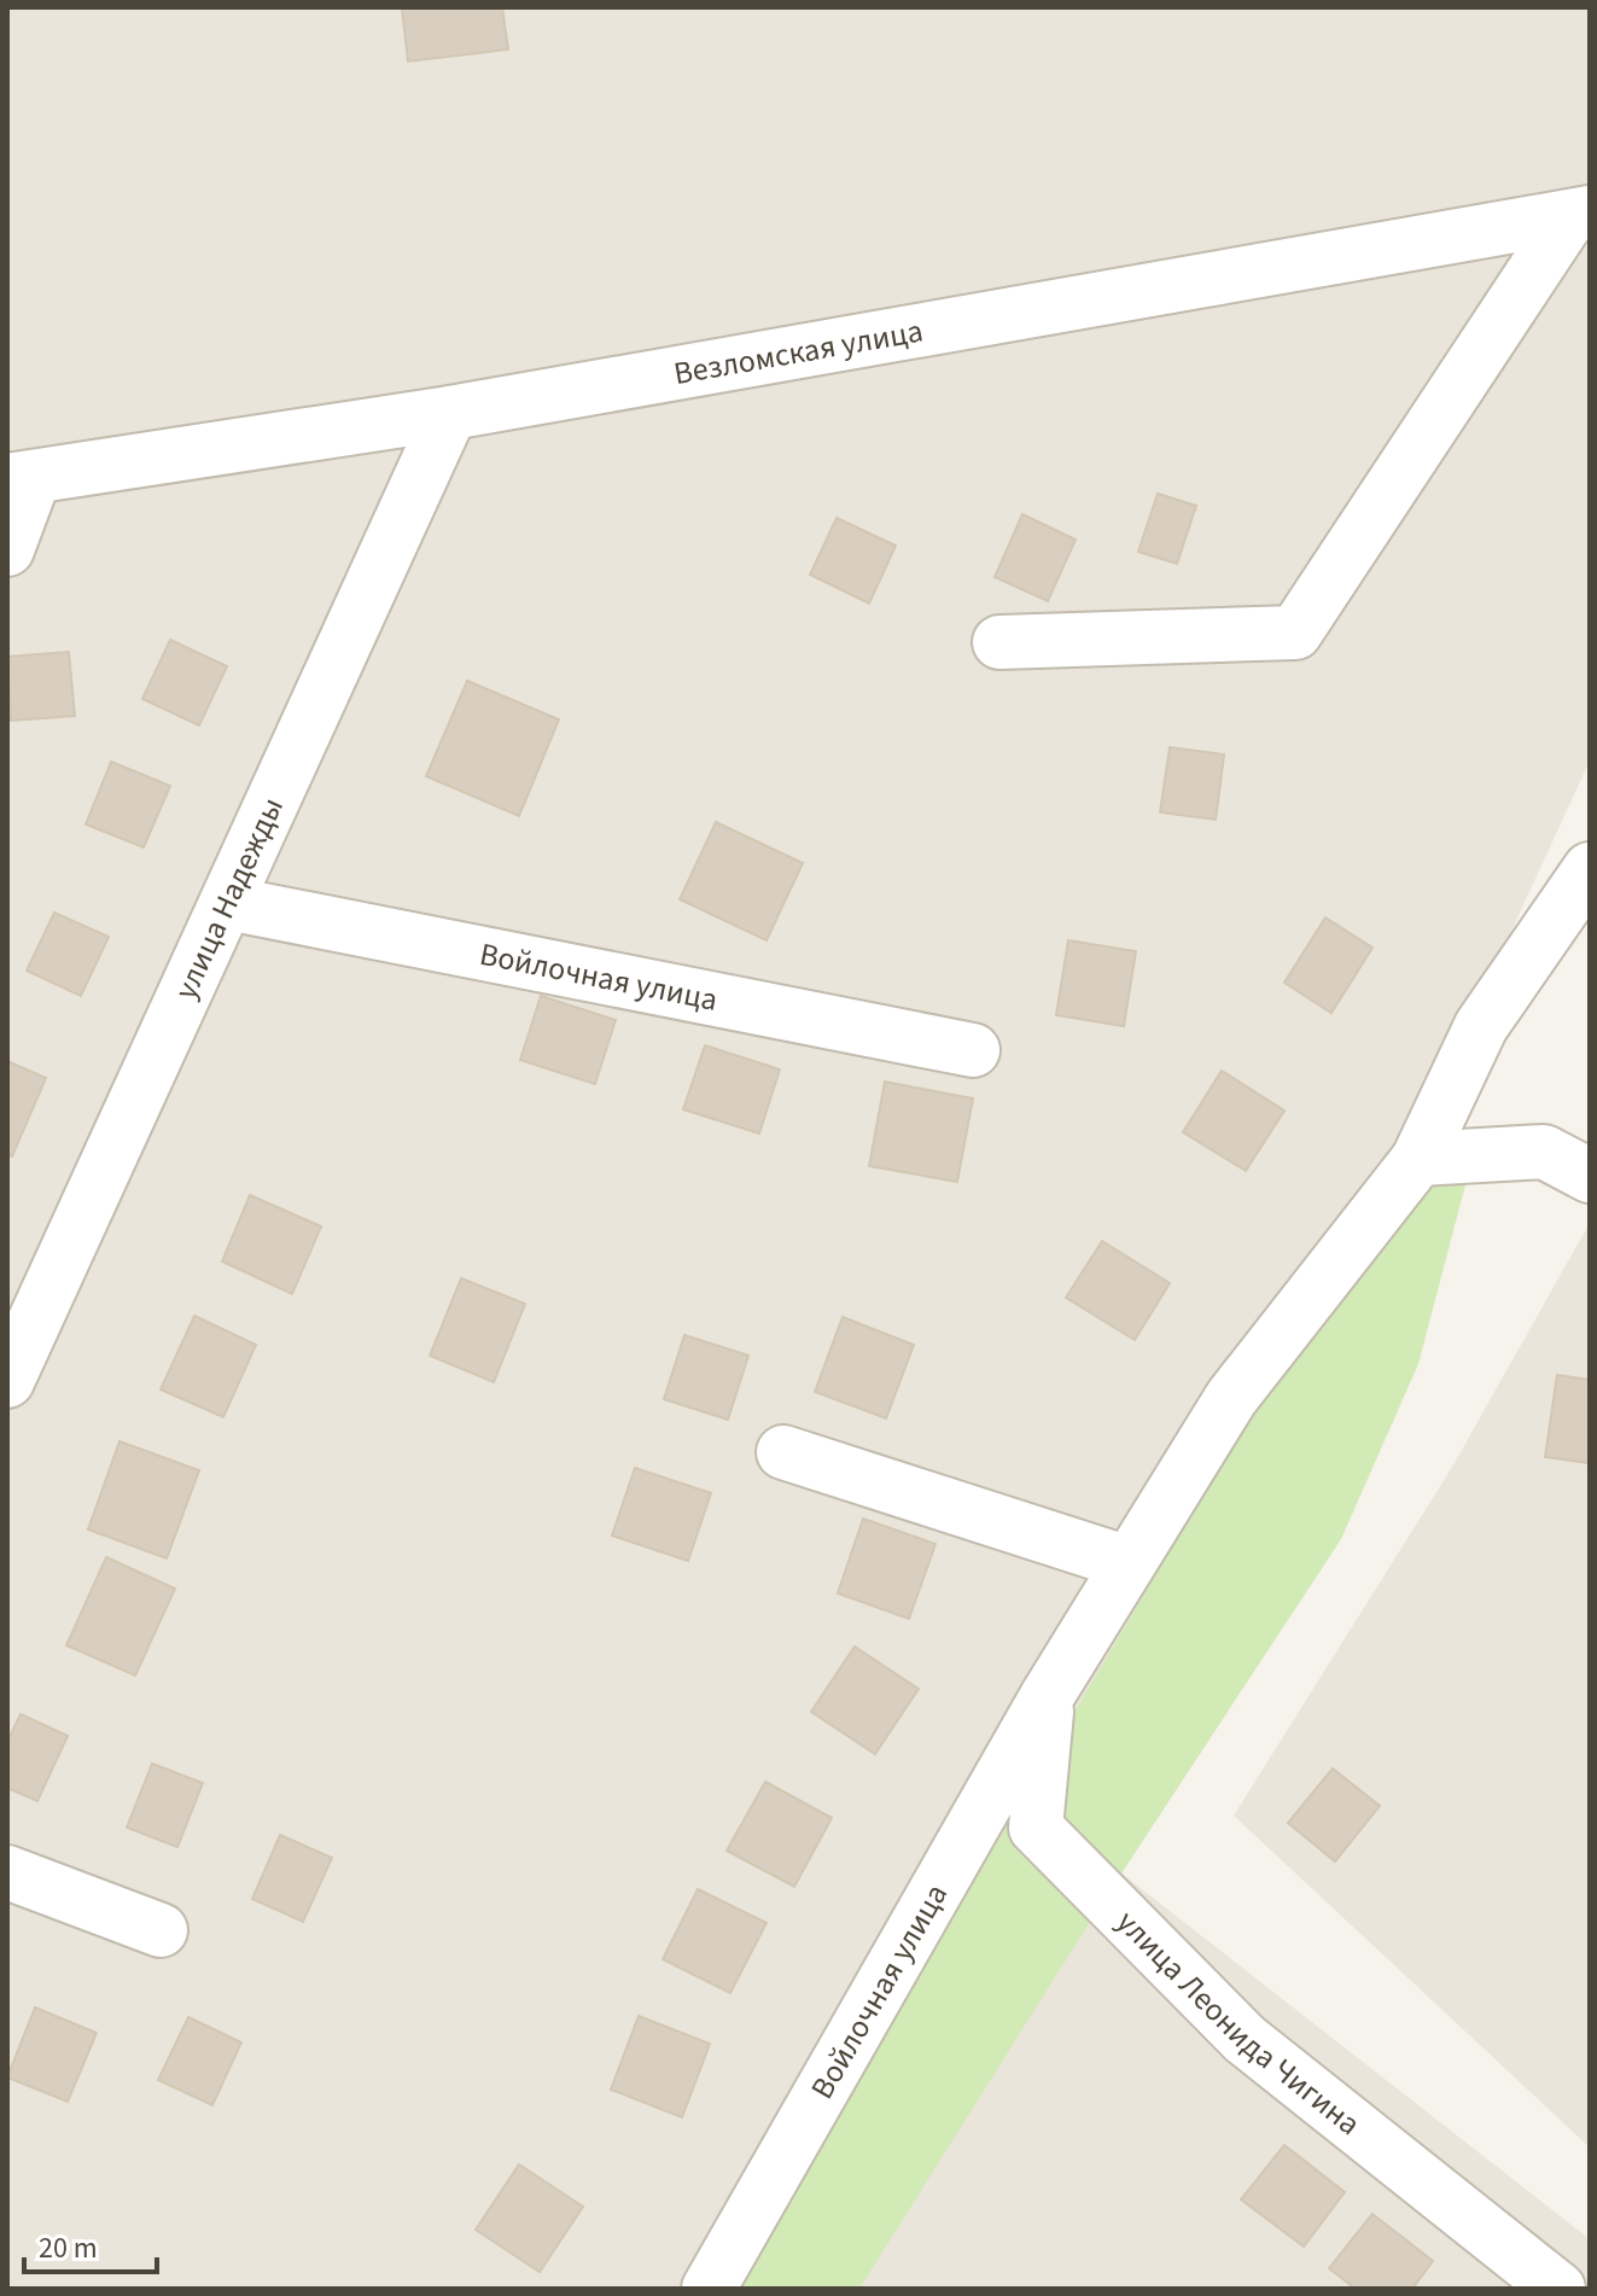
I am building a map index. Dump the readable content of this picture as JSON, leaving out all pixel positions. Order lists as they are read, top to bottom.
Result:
{
  "streets": {
    "street": [
      "Везломская улица",
      "улица Надежды",
      "Войлочная улица",
      "улица Леонида Чигина"
    ]
  },
  "crossings": [
    ["Везломская улица", "улица Надежды"],
    ["улица Надежды", "Войлочная улица"],
    ["Войлочная улица", "улица Леонида Чигина"]
  ],
  "scale_bar": "20 m"
}
